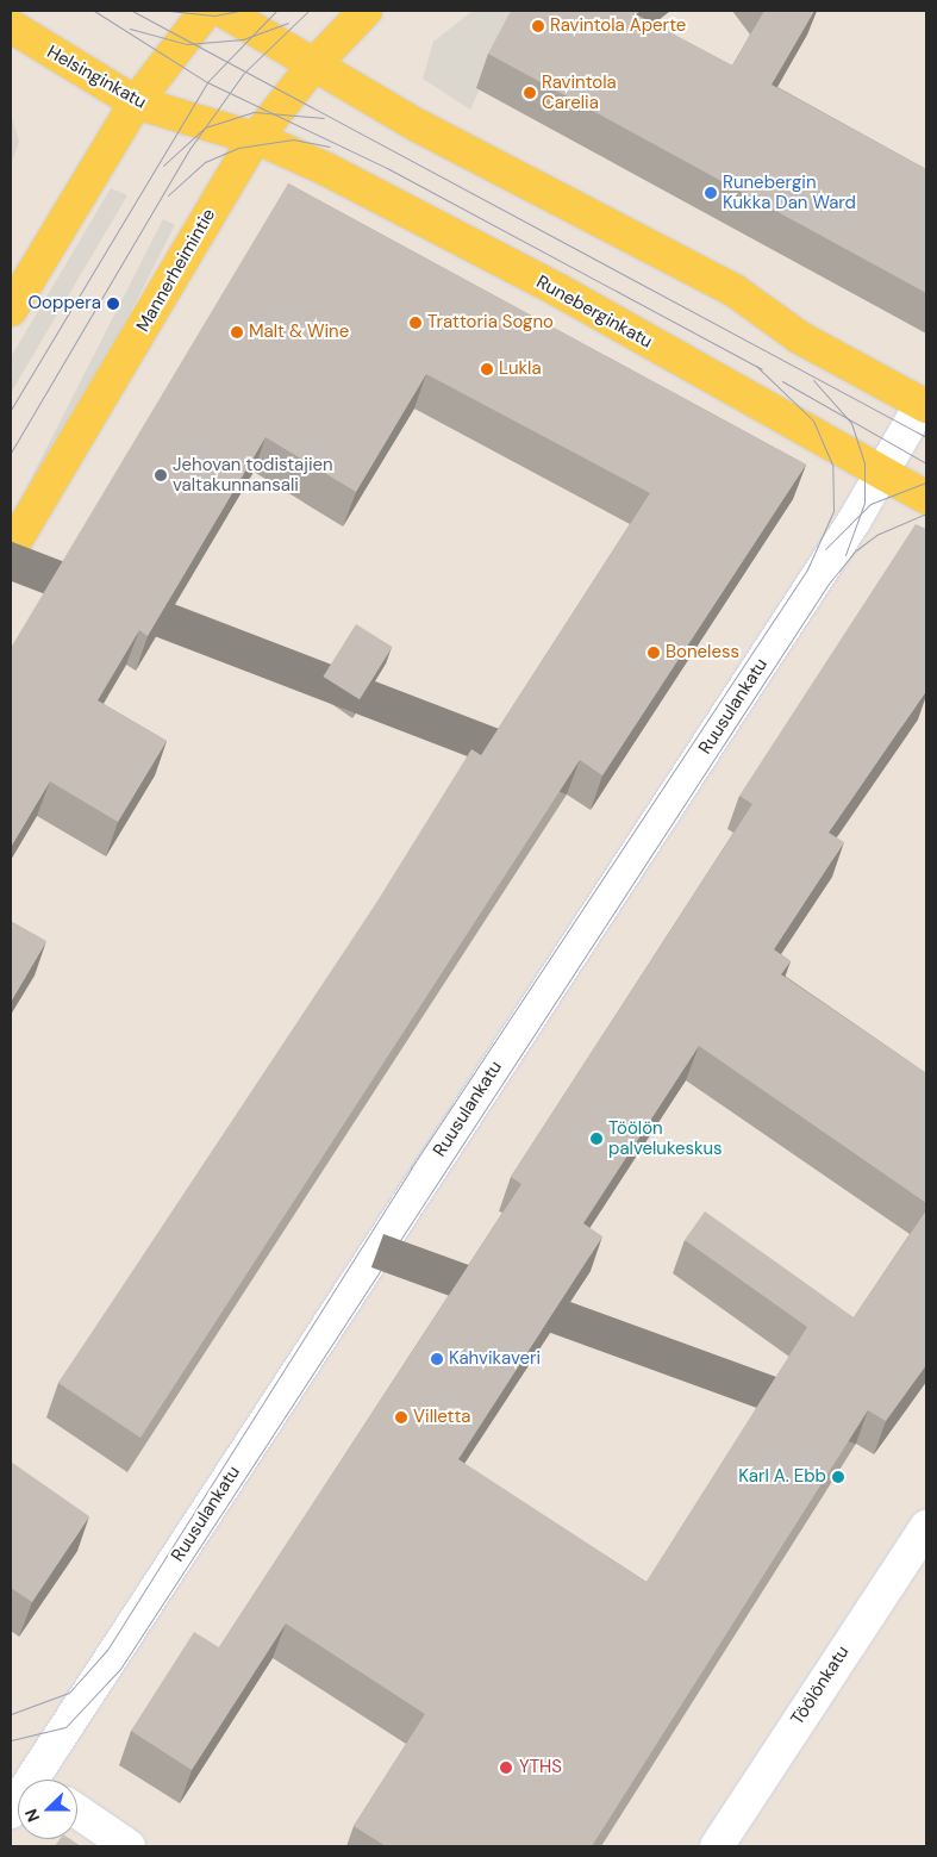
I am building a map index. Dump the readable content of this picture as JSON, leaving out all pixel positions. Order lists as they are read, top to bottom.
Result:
{
  "streets": {
    "main road": ["Helsinginkatu", "Mannerheimintie", "Runeberginkatu"],
    "street": ["Ruusulankatu", "Töölönkatu"]
  },
  "crossings": [
    ["Helsinginkatu", "Mannerheimintie"],
    ["Helsinginkatu", "Runeberginkatu"],
    ["Mannerheimintie", "Runeberginkatu"],
    ["Runeberginkatu", "Ruusulankatu"]
  ],
  "places": [
    "Ravintola Aperte",
    "Ravintola Carelia",
    "Runebergin Kukka Dan Ward",
    "Ooppera",
    "Trattoria Sogno",
    "Malt & Wine",
    "Lukla",
    "Jehovan todistajien valtakunnansali",
    "Boneless",
    "Töölön palvelukeskus",
    "Kahvikaveri",
    "Villetta",
    "Karl A. Ebb",
    "YTHS"
  ],
  "north": "left"
}
